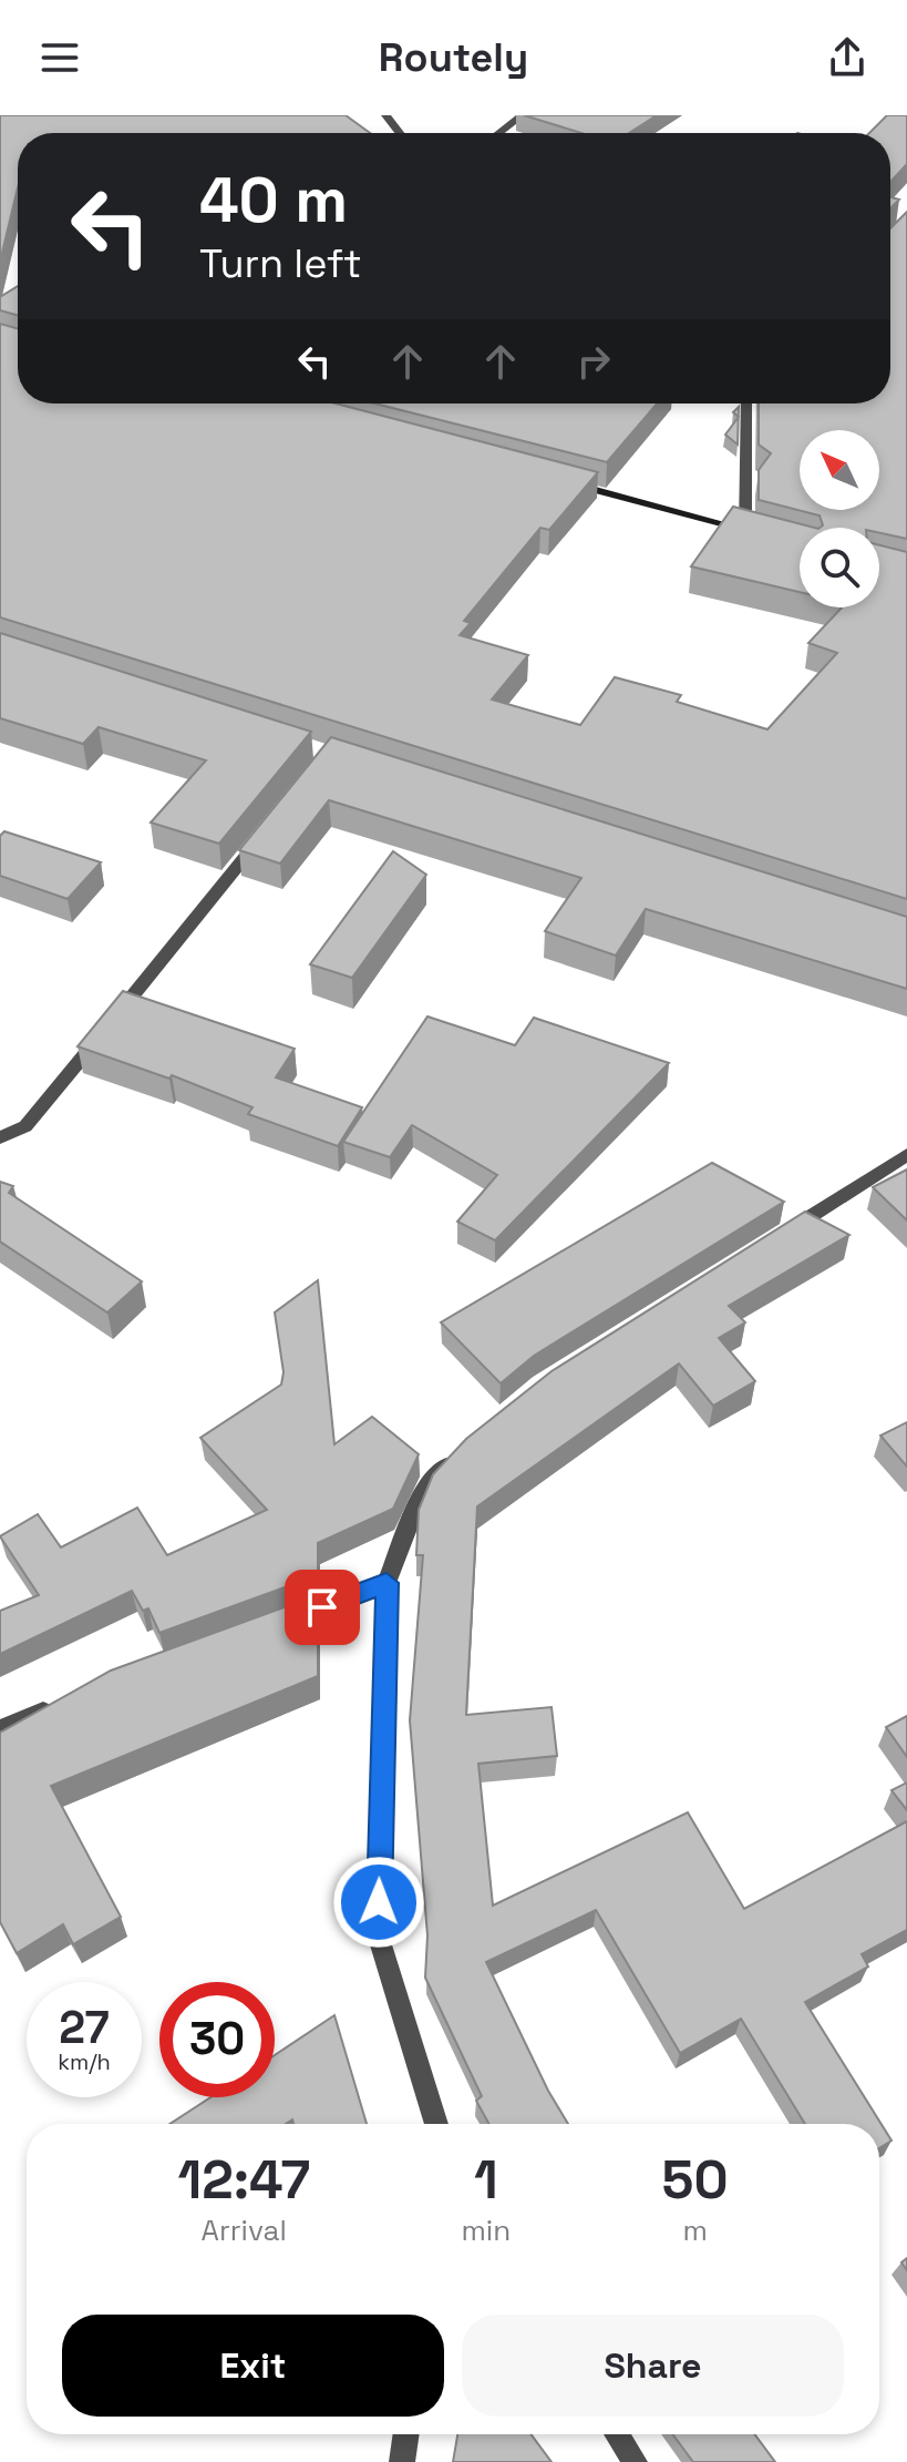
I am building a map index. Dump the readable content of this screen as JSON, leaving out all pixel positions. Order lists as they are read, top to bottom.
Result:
{
  "north": "top left",
  "page": {
    "header": "Routely",
    "turn": ["40 m", "Turn left"],
    "speed": "27 km/h",
    "limit": "30",
    "eta": [
      "12:47",
      "Arrival",
      "1",
      "min",
      "50",
      "m"
    ],
    "buttons": ["Exit", "Share"]
  }
}
